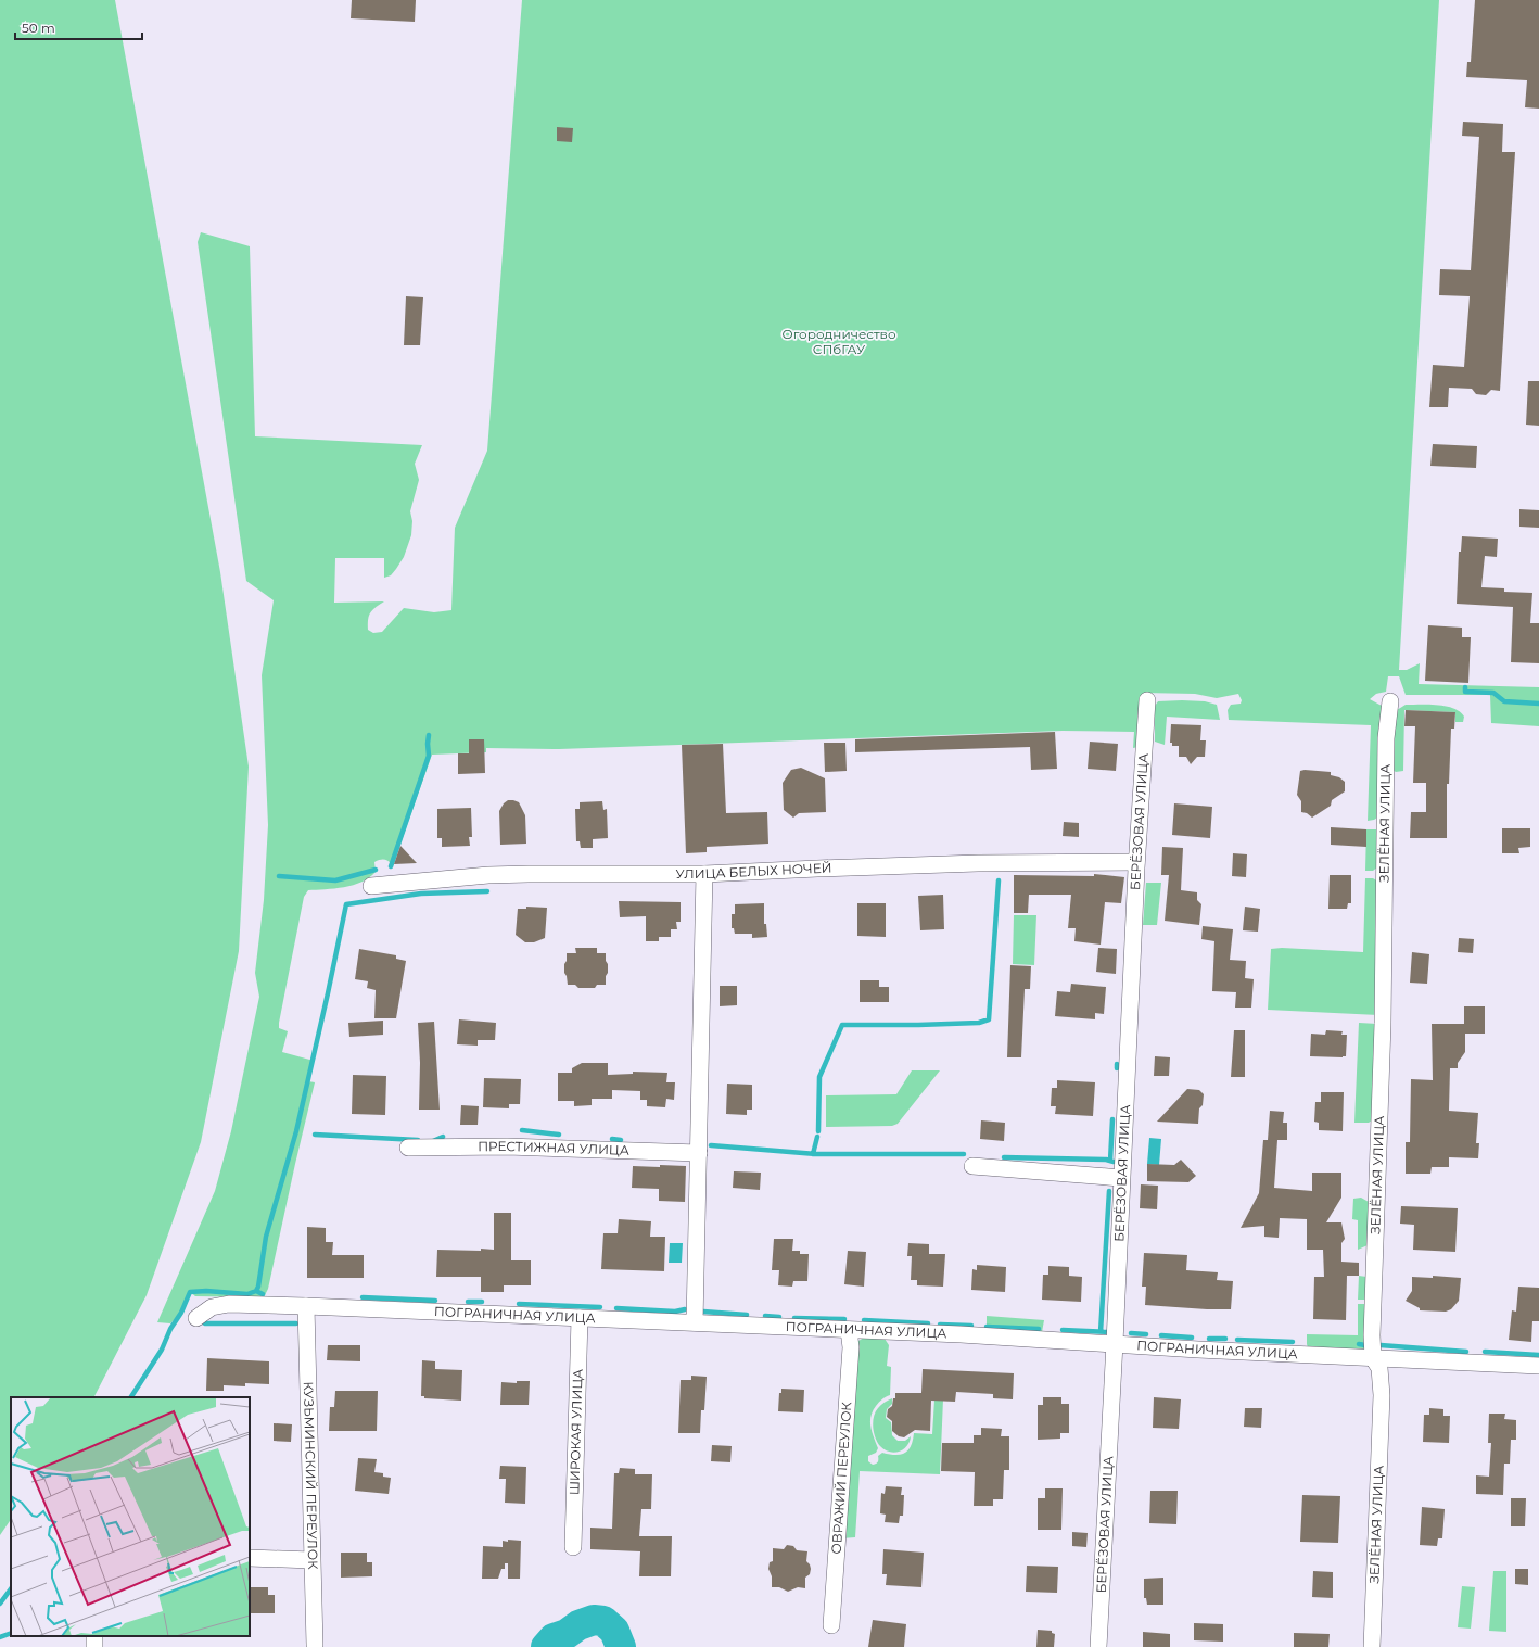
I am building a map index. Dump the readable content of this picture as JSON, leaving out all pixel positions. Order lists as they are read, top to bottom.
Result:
{
  "streets": {
    "street": [
      "БЕРЁЗОВАЯ УЛИЦА",
      "ЗЕЛЁНАЯ УЛИЦА",
      "УЛИЦА БЕЛЫХ НОЧЕЙ",
      "ПРЕСТИЖНАЯ УЛИЦА",
      "ПОГРАНИЧНАЯ УЛИЦА",
      "ШИРОКАЯ УЛИЦА",
      "КУЗЬМИНСКИЙ ПЕРЕУЛОК",
      "ОВРАЖИЙ ПЕРЕУЛОК"
    ]
  },
  "crossings": [
    ["БЕРЁЗОВАЯ УЛИЦА", "УЛИЦА БЕЛЫХ НОЧЕЙ"],
    ["БЕРЁЗОВАЯ УЛИЦА", "ПОГРАНИЧНАЯ УЛИЦА"],
    ["ЗЕЛЁНАЯ УЛИЦА", "ПОГРАНИЧНАЯ УЛИЦА"],
    ["ПОГРАНИЧНАЯ УЛИЦА", "ШИРОКАЯ УЛИЦА"],
    ["ПОГРАНИЧНАЯ УЛИЦА", "КУЗЬМИНСКИЙ ПЕРЕУЛОК"],
    ["ПОГРАНИЧНАЯ УЛИЦА", "ОВРАЖИЙ ПЕРЕУЛОК"]
  ],
  "parks": ["Огородничество СПбГАУ"],
  "scale_bar": "50 m"
}
